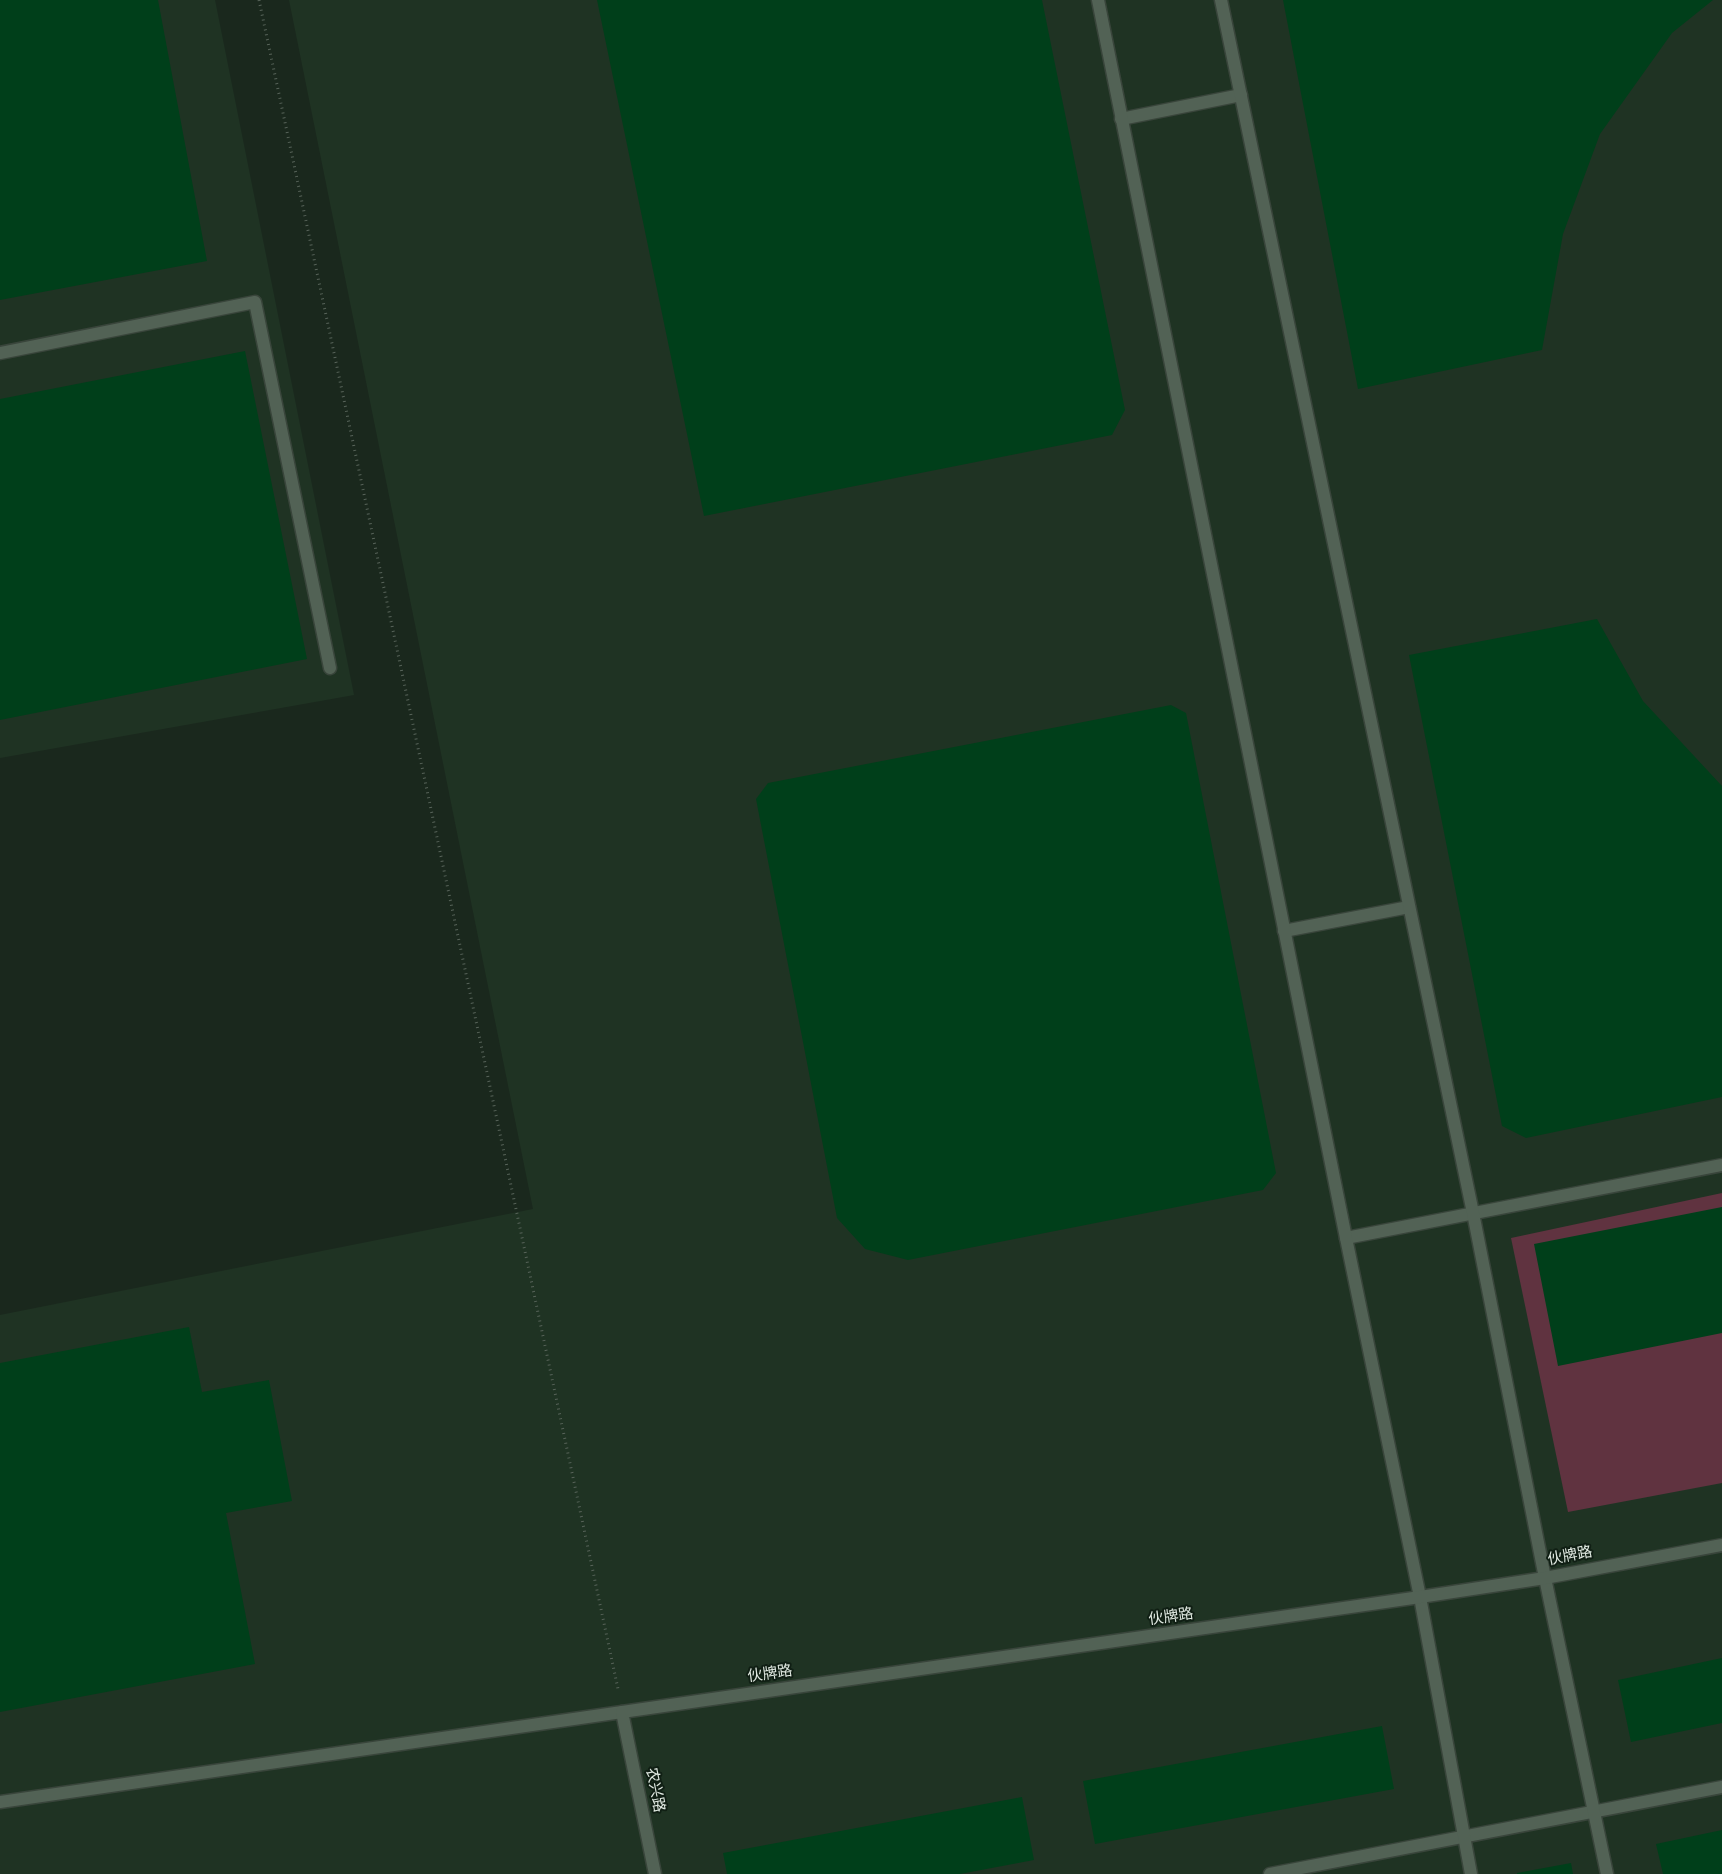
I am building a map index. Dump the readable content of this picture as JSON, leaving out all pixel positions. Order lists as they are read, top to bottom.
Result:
{
  "streets": {
    "street": ["伙牌路", "农兴路"]
  },
  "crossings": [
    ["伙牌路", "农兴路"]
  ]
}
